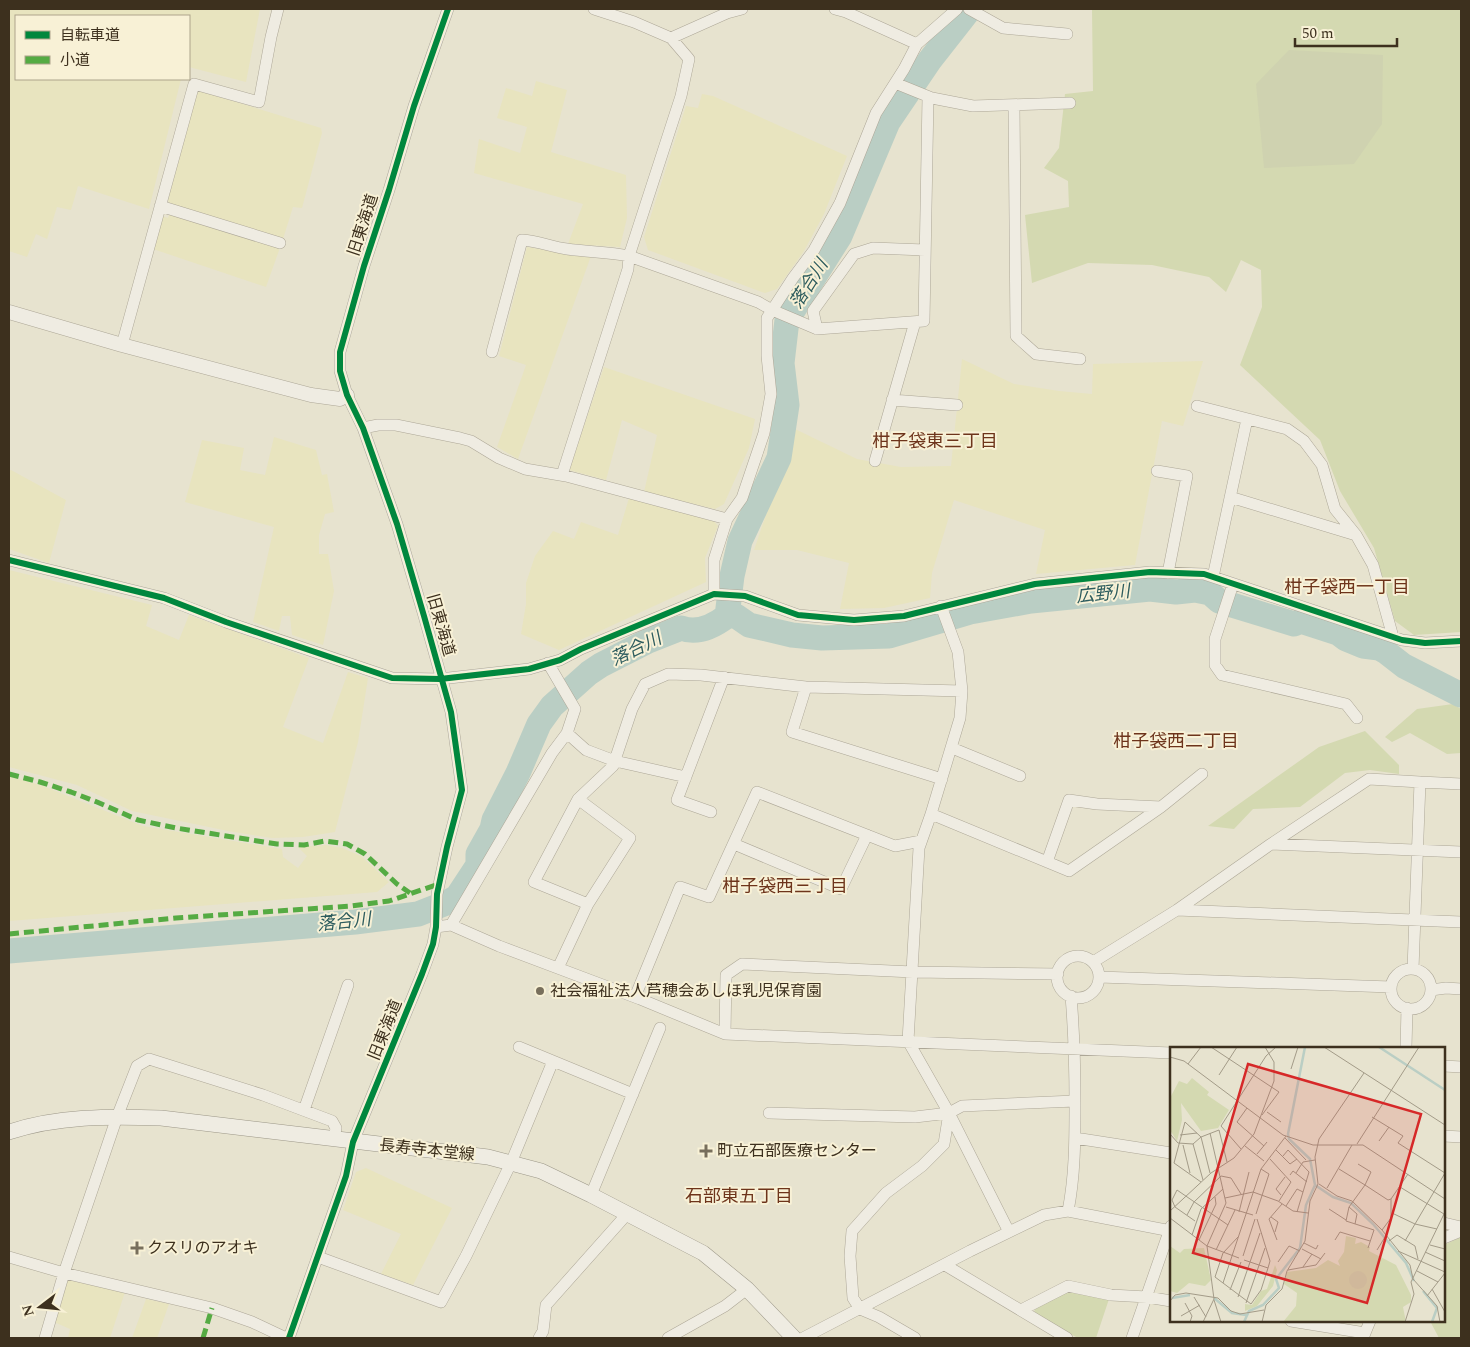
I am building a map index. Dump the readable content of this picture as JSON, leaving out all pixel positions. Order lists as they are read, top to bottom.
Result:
{
  "streets": {
    "main road": ["長寿寺本堂線"],
    "street": ["旧東海道"]
  },
  "crossings": [
    ["旧東海道", "長寿寺本堂線"]
  ],
  "districts": [
    "柑子袋東三丁目",
    "柑子袋西一丁目",
    "柑子袋西二丁目",
    "柑子袋西三丁目",
    "石部東五丁目"
  ],
  "water": ["落合川", "広野川"],
  "places": {
    "other": ["社会福祉法人芦穂会あしほ乳児保育園"],
    "health": ["町立石部医療センター", "クスリのアオキ"]
  },
  "legend": ["自転車道", "小道"],
  "scale_bar": "50 m",
  "north": "left"
}
